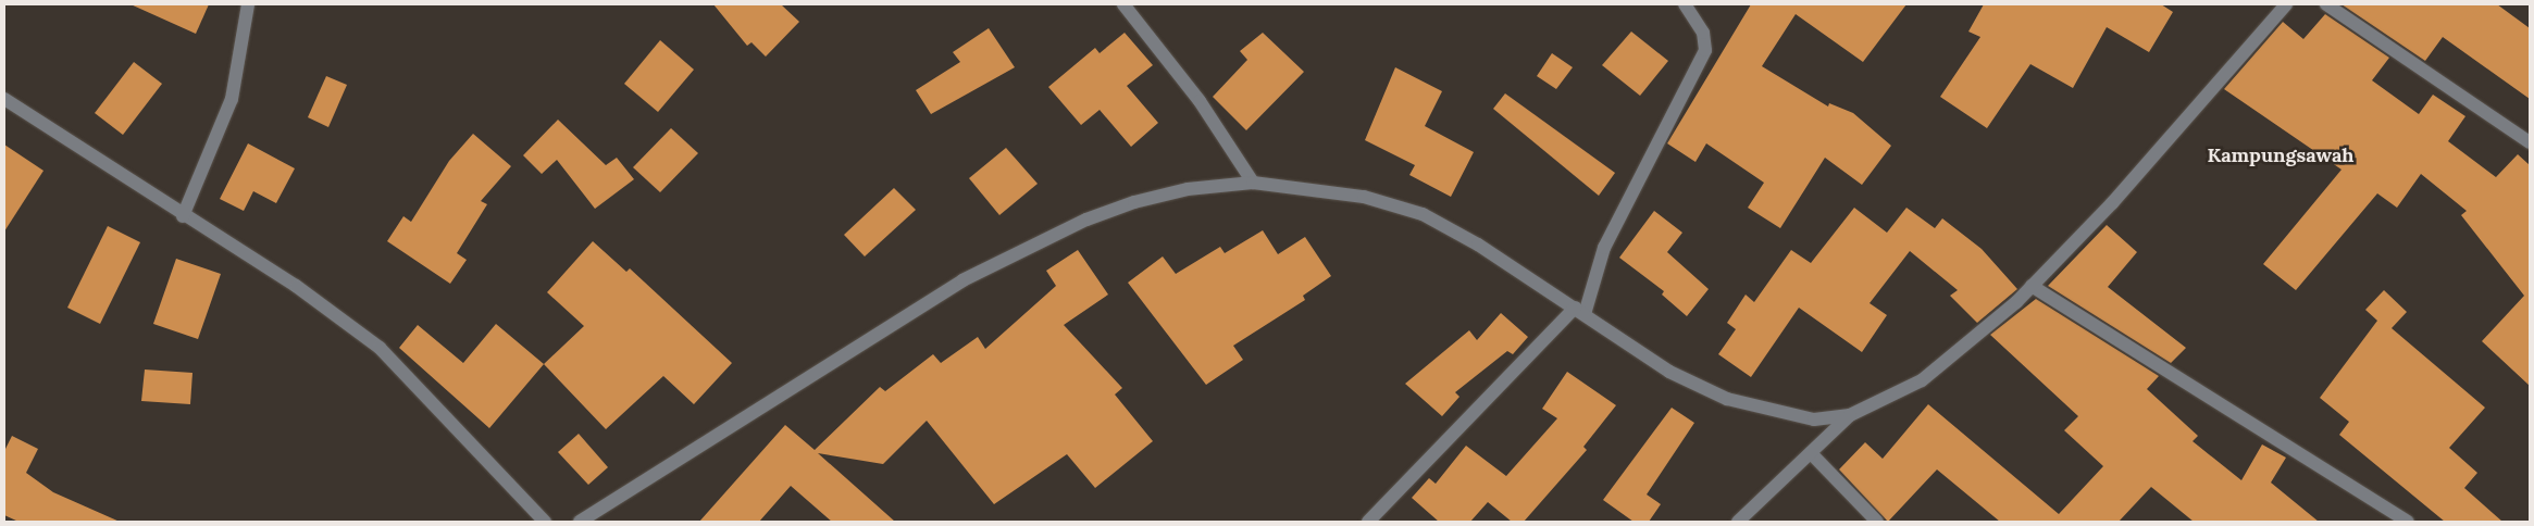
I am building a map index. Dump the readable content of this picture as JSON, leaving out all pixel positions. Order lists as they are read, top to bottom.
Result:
{
  "districts": ["Kampungsawah"]
}
